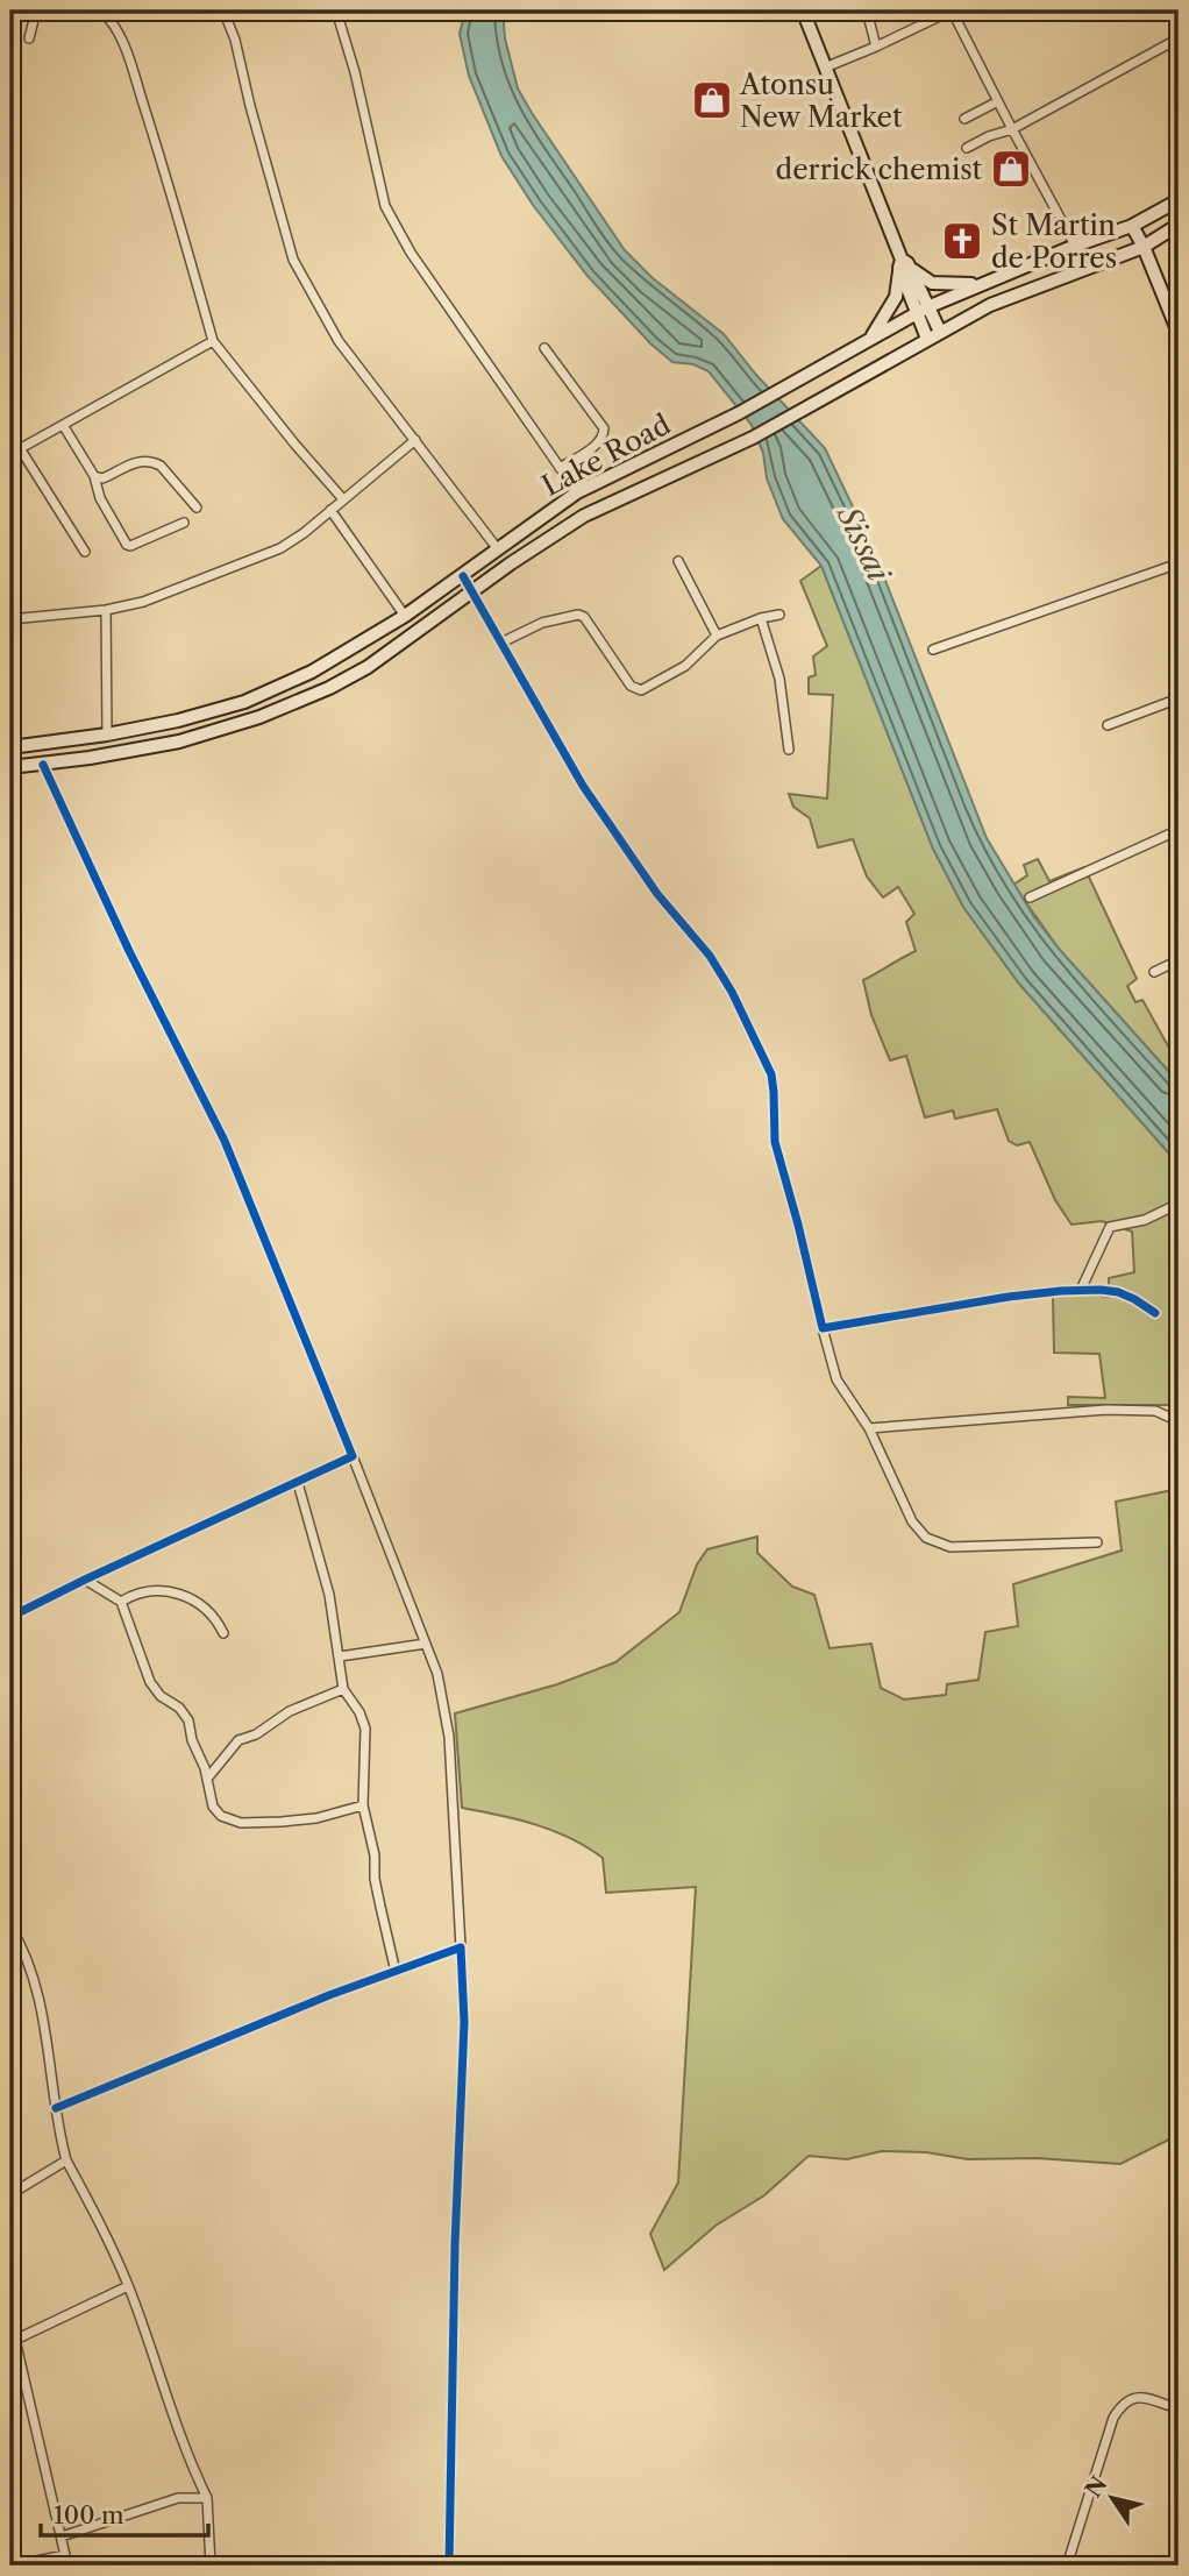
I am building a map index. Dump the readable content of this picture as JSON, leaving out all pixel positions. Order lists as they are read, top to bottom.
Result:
{
  "streets": {
    "main road": ["Lake Road"]
  },
  "water": ["Sissai"],
  "places": {
    "shop": ["Atonsu New Market", "derrick chemist"],
    "church": ["St Martin de Porres"]
  },
  "scale_bar": "100 m",
  "north": "top left"
}
